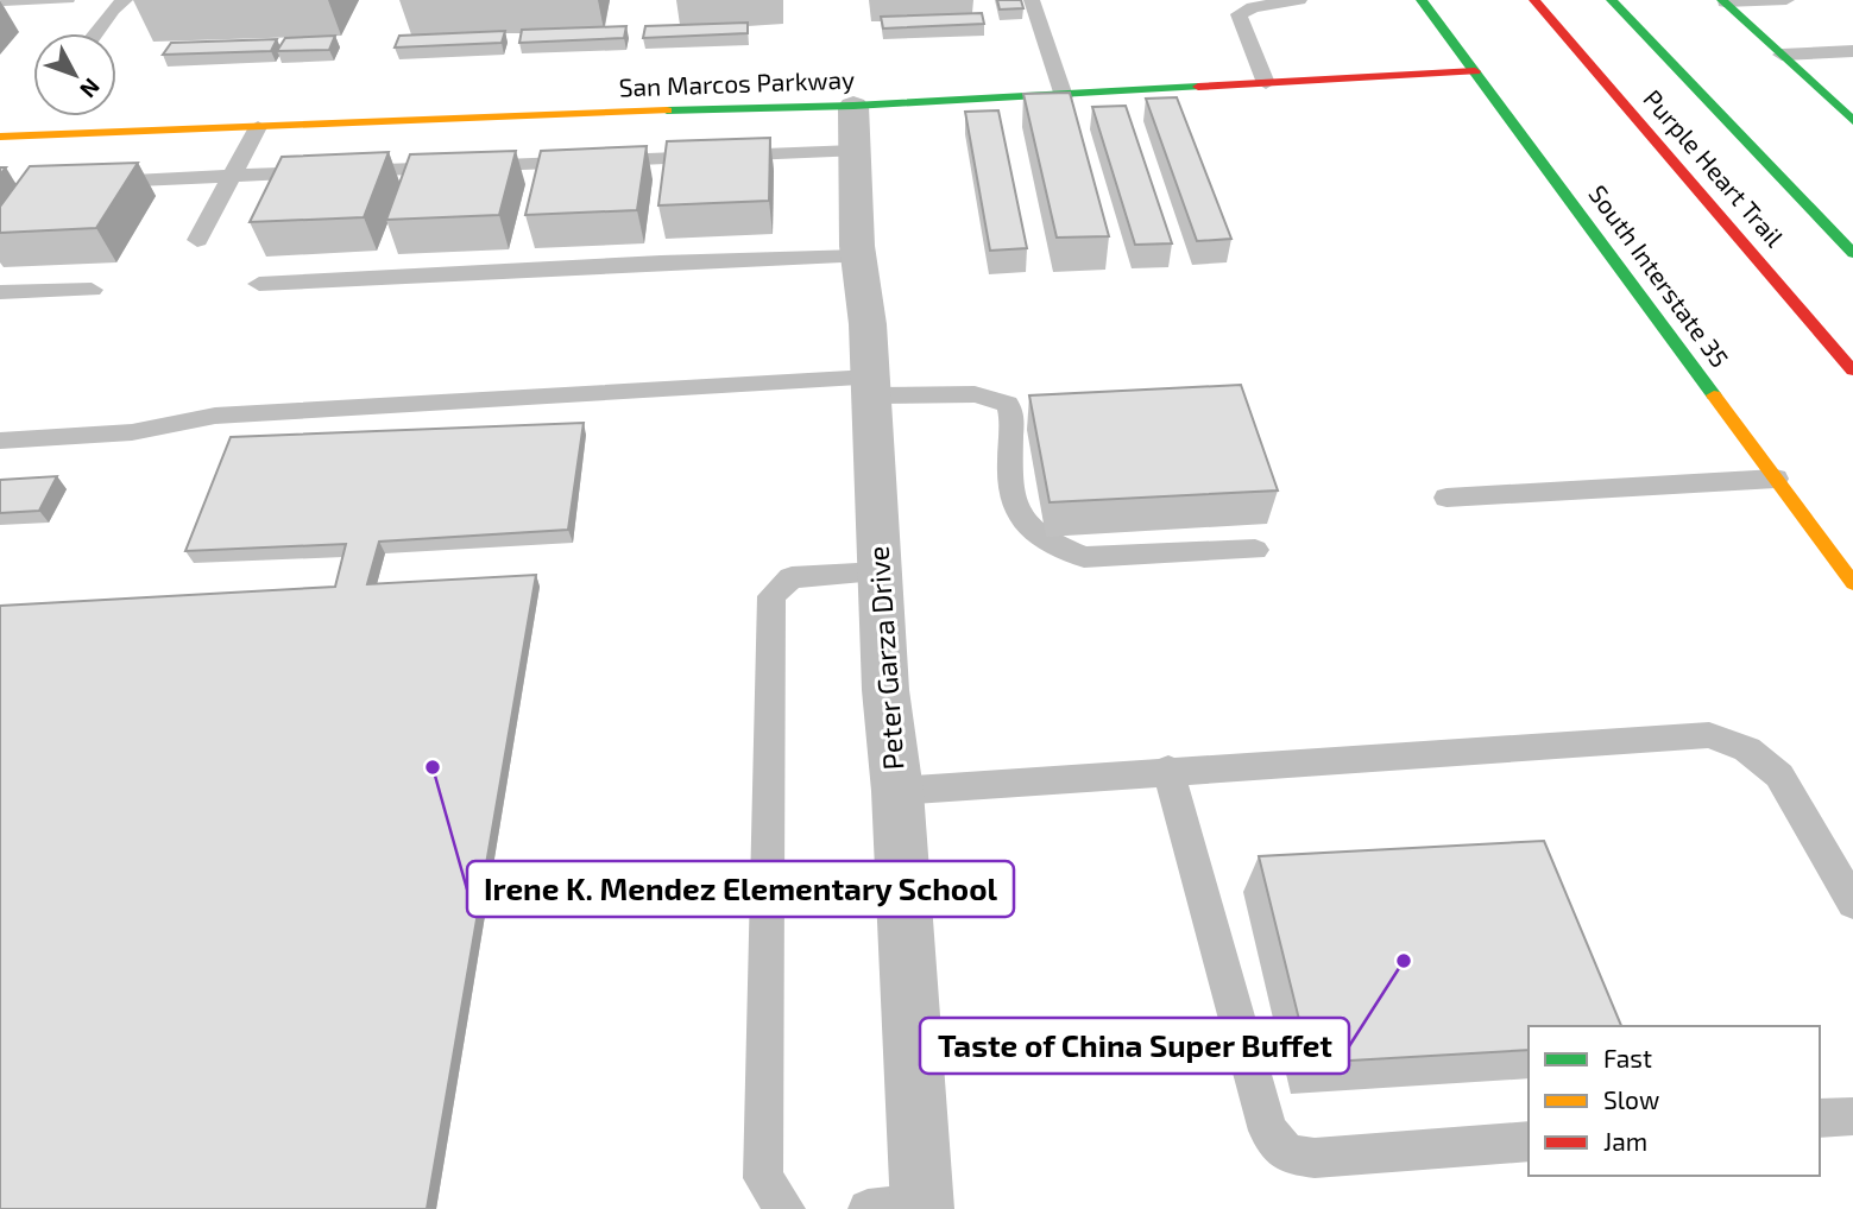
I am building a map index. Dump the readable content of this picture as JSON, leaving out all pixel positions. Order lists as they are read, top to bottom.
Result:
{
  "streets": {
    "main road": ["San Marcos Parkway", "Purple Heart Trail", "South Interstate 35"],
    "street": ["Peter Garza Drive"]
  },
  "crossings": [
    ["San Marcos Parkway", "South Interstate 35"],
    ["San Marcos Parkway", "Peter Garza Drive"]
  ],
  "places": ["Irene K. Mendez Elementary School", "Taste of China Super Buffet"],
  "legend": ["Fast", "Slow", "Jam"],
  "north": "bottom right"
}
